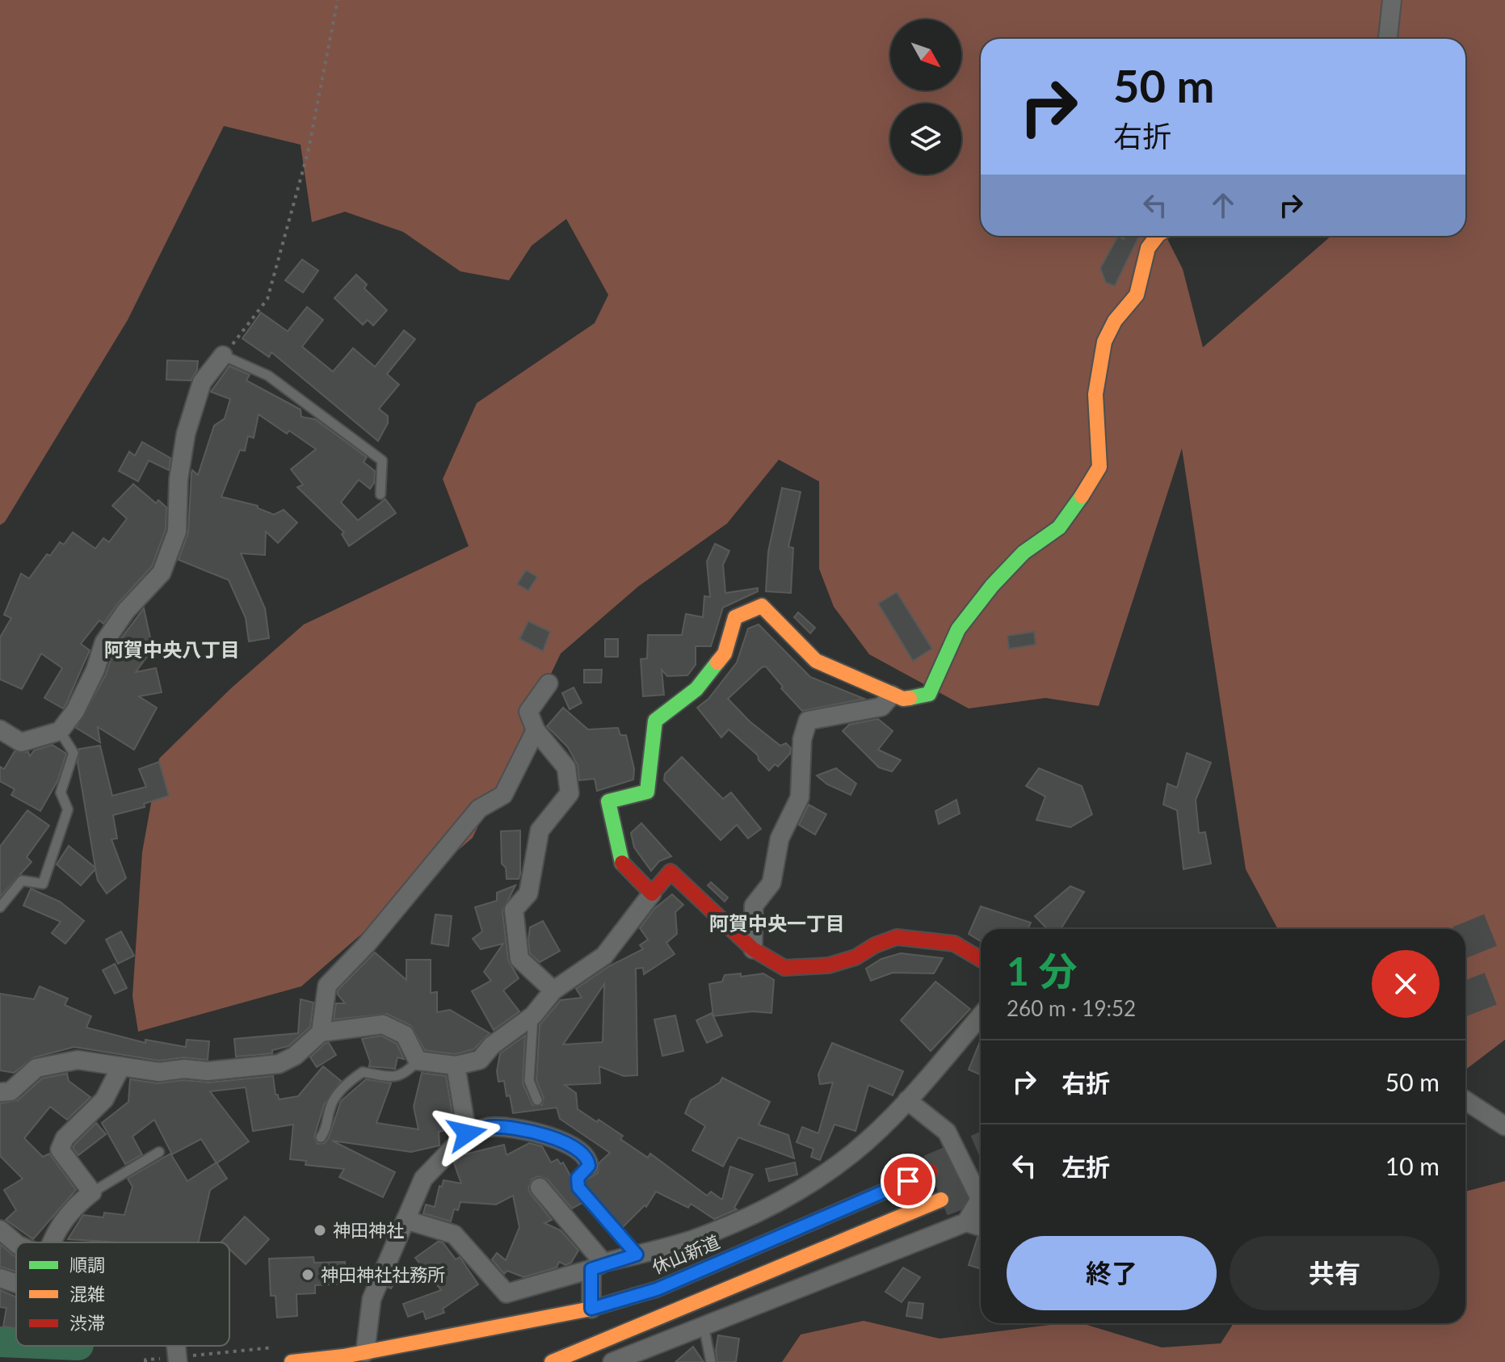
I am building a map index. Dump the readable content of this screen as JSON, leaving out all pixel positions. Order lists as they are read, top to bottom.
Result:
{
  "streets": {
    "main road": ["休山新道"]
  },
  "districts": ["阿賀中央八丁目", "阿賀中央一丁目"],
  "places": ["神田神社", "神田神社社務所"],
  "legend": ["順調", "混雑", "渋滞"],
  "north": "bottom right",
  "page": {
    "turn": ["50 m", "右折"],
    "heading": ["1 分", "260 m · 19:52"],
    "list": [
      {
        "name": "右折",
        "value": "50 m"
      },
      {
        "name": "左折",
        "value": "10 m"
      }
    ],
    "buttons": ["終了", "共有"]
  }
}
